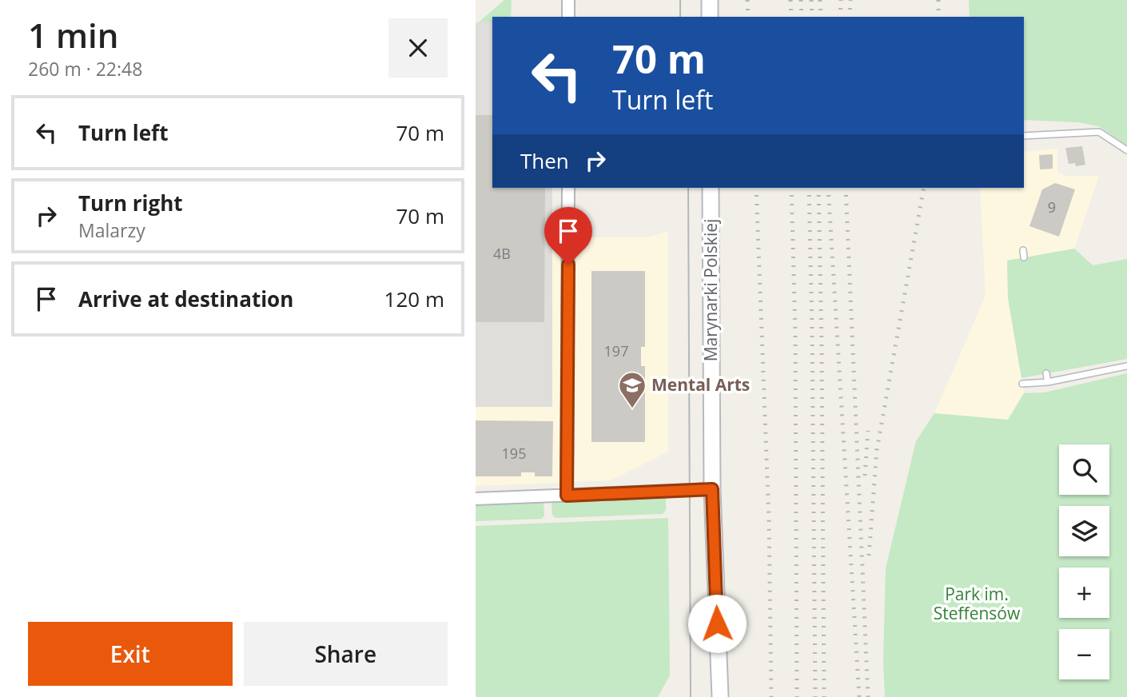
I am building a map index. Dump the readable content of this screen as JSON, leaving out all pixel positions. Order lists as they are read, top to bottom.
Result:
{
  "streets": {
    "main road": ["Marynarki Polskiej"]
  },
  "parks": ["Park im. Steffensów"],
  "places": {
    "school or university": ["Mental Arts"]
  },
  "house_numbers": [
    "9",
    "4B",
    "197",
    "195"
  ],
  "page": {
    "heading": ["1 min", "260 m · 22:48"],
    "turn": ["70 m", "Turn left"],
    "list": [
      {
        "name": "Turn left",
        "value": "70 m"
      },
      {
        "name": "Turn right",
        "note": "Malarzy",
        "value": "70 m"
      },
      {
        "name": "Arrive at destination",
        "value": "120 m"
      }
    ],
    "then": "Then",
    "map_buttons": ["+", "−"],
    "buttons": ["Exit", "Share"]
  }
}
